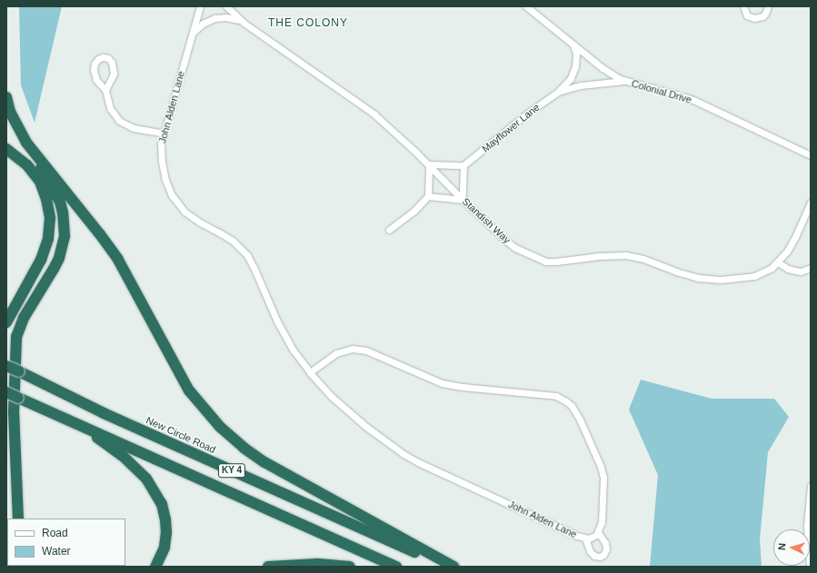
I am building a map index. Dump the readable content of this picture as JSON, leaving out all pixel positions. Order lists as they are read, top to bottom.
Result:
{
  "streets": {
    "highway": ["New Circle Road", "KY 4"],
    "street": [
      "Colonial Drive",
      "John Alden Lane",
      "Mayflower Lane",
      "Standish Way"
    ]
  },
  "crossings": [
    ["Colonial Drive", "Mayflower Lane"],
    ["John Alden Lane", "Standish Way"]
  ],
  "districts": ["THE COLONY"],
  "legend": ["Road", "Water"],
  "north": "left"
}
